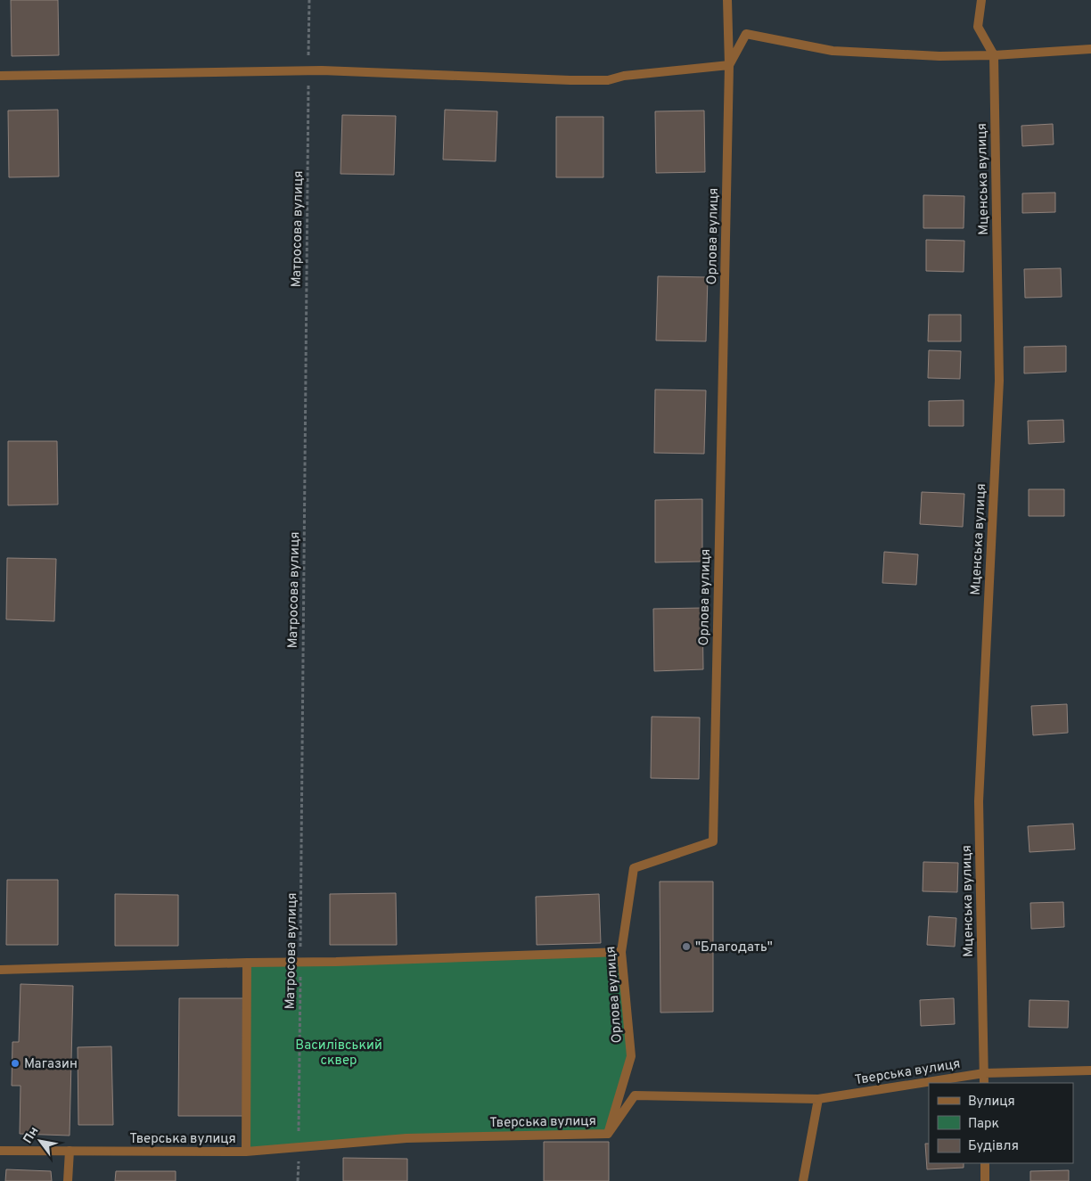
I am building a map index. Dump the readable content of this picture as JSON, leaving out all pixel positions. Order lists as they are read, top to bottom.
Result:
{
  "streets": {
    "street": ["Мценська вулиця", "Орлова вулиця", "Тверська вулиця"],
    "path": ["Матросова вулиця"]
  },
  "crossings": [
    ["Мценська вулиця", "Тверська вулиця"],
    ["Матросова вулиця", "Тверська вулиця"],
    ["Орлова вулиця", "Тверська вулиця"]
  ],
  "parks": ["Василівський сквер"],
  "places": ["\"Благодать\"", "Магазин"],
  "legend": ["Вулиця", "Парк", "Будівля"],
  "north": "top left"
}
